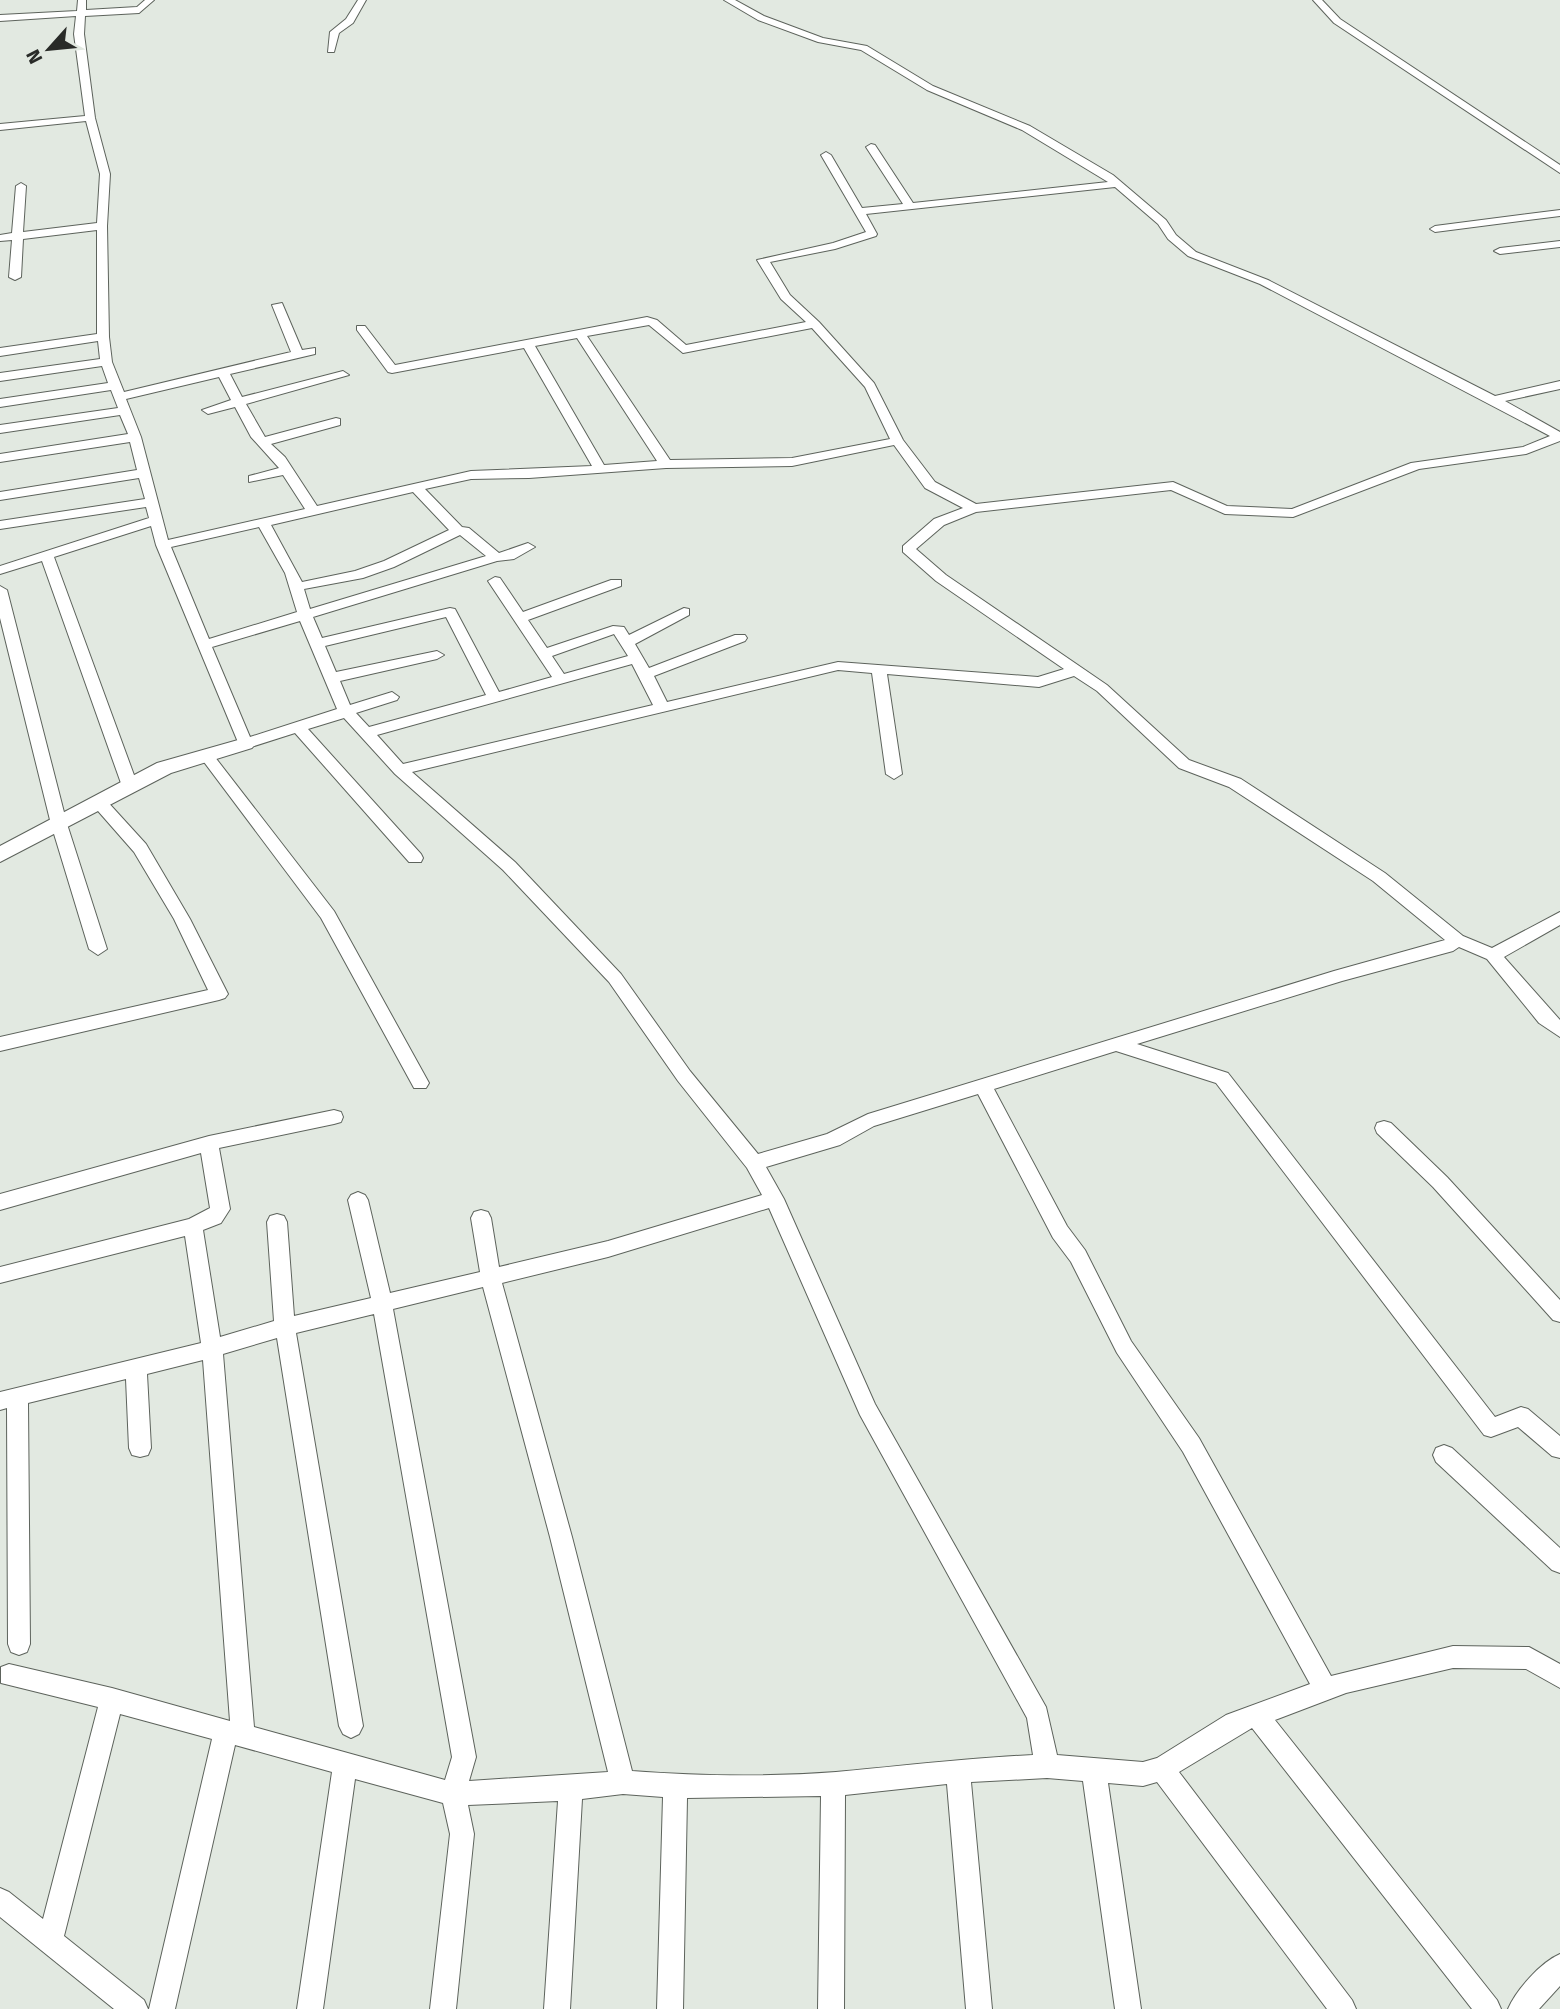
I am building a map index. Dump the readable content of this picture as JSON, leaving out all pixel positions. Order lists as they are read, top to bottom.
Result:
{
  "north": "bottom left"
}
